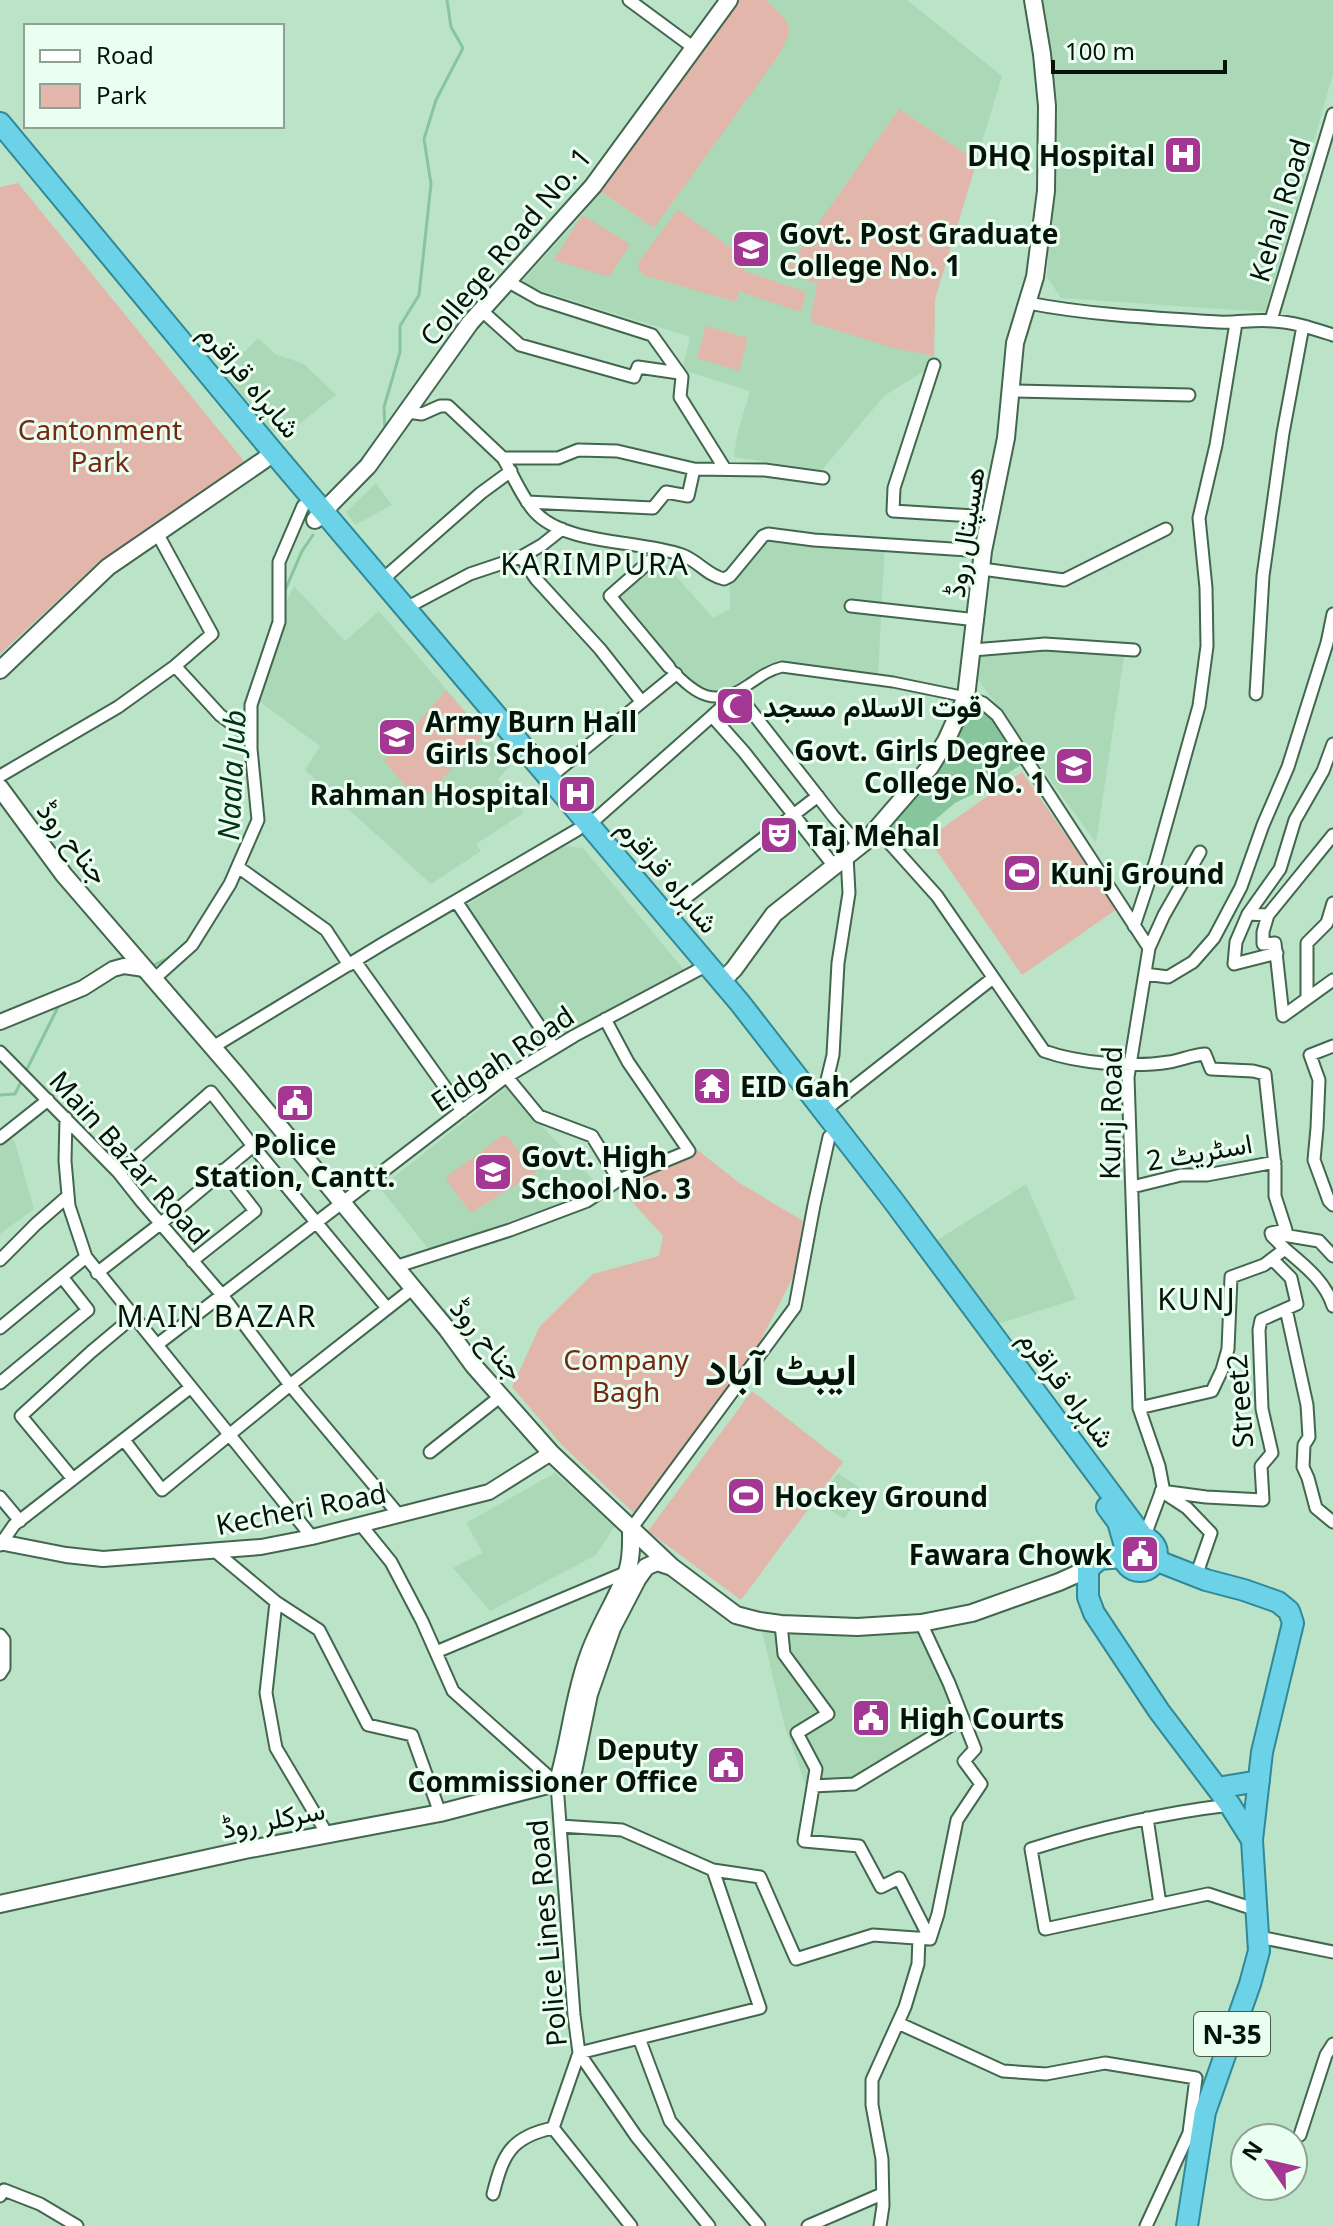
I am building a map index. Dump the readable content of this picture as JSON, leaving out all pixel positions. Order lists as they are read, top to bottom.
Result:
{
  "streets": {
    "highway": ["شاہراہ قراقرم", "N-35"],
    "main road": [
      "College Road No. 1",
      "ھسپتال روڈ",
      "جناح روڈ",
      "سرکلر روڈ"
    ],
    "street": [
      "Kehal Road",
      "Eidgah Road",
      "Kunj Road",
      "اسٹریٹ 2",
      "Main Bazar Road",
      "Street2",
      "Kecheri Road",
      "Police Lines Road"
    ]
  },
  "crossings": [
    ["College Road No. 1", "شاہراہ قراقرم"],
    ["شاہراہ قراقرم", "ھسپتال روڈ"],
    ["شاہراہ قراقرم", "Eidgah Road"],
    ["شاہراہ قراقرم", "Kunj Road"],
    ["شاہراہ قراقرم", "N-35"],
    ["جناح روڈ", "Eidgah Road"],
    ["جناح روڈ", "Kecheri Road"],
    ["جناح روڈ", "N-35"],
    ["Kunj Road", "اسٹریٹ 2"],
    ["Kunj Road", "Street2"],
    ["Kunj Road", "N-35"],
    ["Main Bazar Road", "Kecheri Road"],
    ["سرکلر روڈ", "Police Lines Road"]
  ],
  "districts": [
    "KARIMPURA",
    "KUNJ",
    "MAIN BAZAR",
    "ایبٹ آباد"
  ],
  "water": ["Naala Jub"],
  "parks": ["Cantonment Park", "Company Bagh"],
  "places": {
    "hospital": ["DHQ Hospital", "Rahman Hospital"],
    "school or university": [
      "Govt. Post Graduate College No. 1",
      "Army Burn Hall Girls School",
      "Govt. Girls Degree College No. 1",
      "Govt. High School No. 3"
    ],
    "mosque": ["قوت الاسلام مسجد"],
    "theatre": ["Taj Mehal"],
    "sports": ["Kunj Ground", "Hockey Ground"],
    "temple": ["EID Gah"],
    "public building": [
      "Police Station, Cantt.",
      "Fawara Chowk",
      "High Courts",
      "Deputy Commissioner Office"
    ]
  },
  "legend": ["Road", "Park"],
  "scale_bar": "100 m",
  "north": "top left"
}
